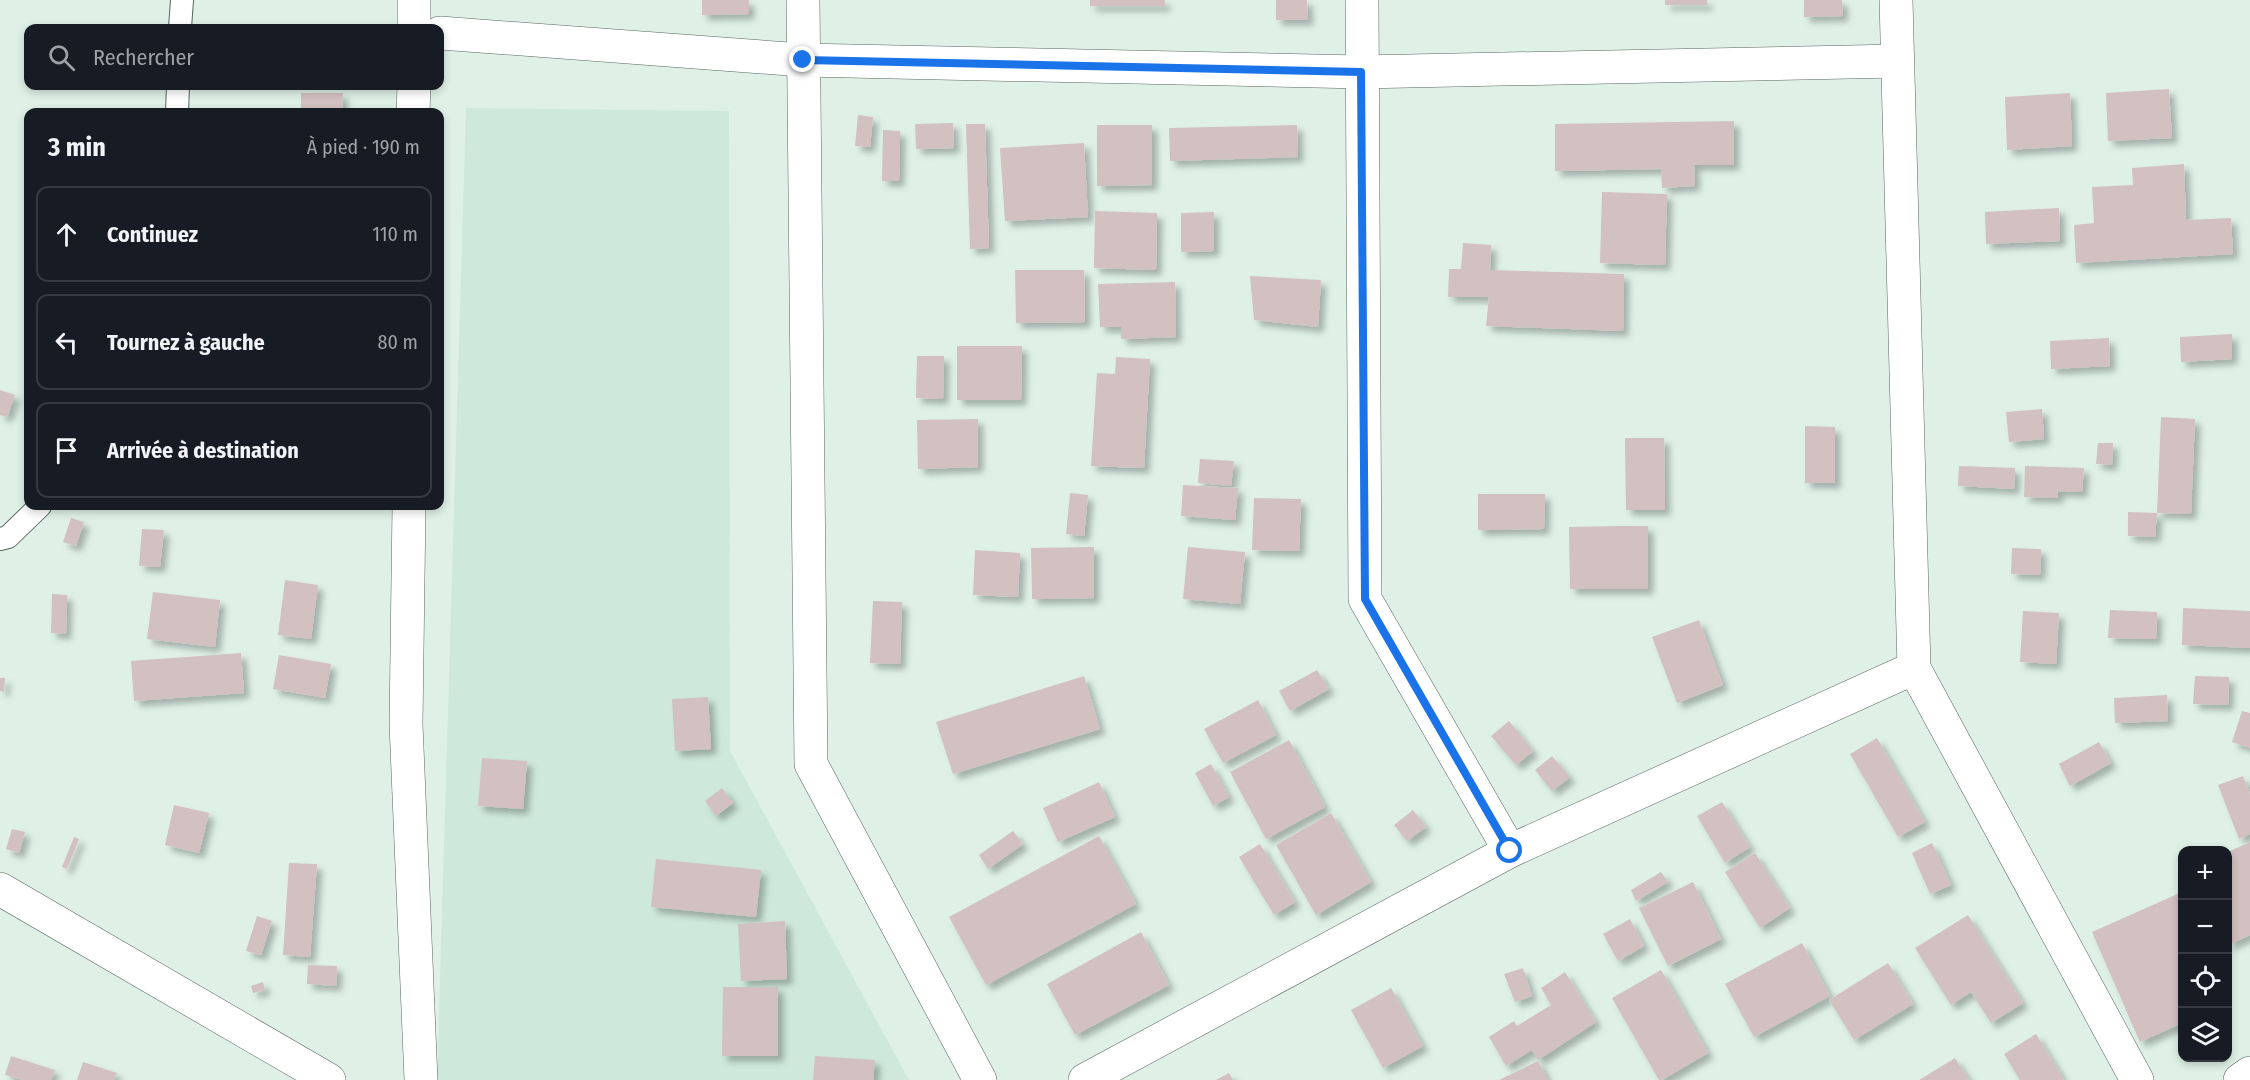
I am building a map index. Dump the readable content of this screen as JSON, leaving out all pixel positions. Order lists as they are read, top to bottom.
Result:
{
  "page": {
    "search": "Rechercher",
    "heading": ["3 min", "À pied · 190 m"],
    "list": [
      ["Continuez", "110 m"],
      ["Tournez à gauche", "80 m"],
      "Arrivée à destination"
    ],
    "map_buttons": ["+", "−"]
  }
}
